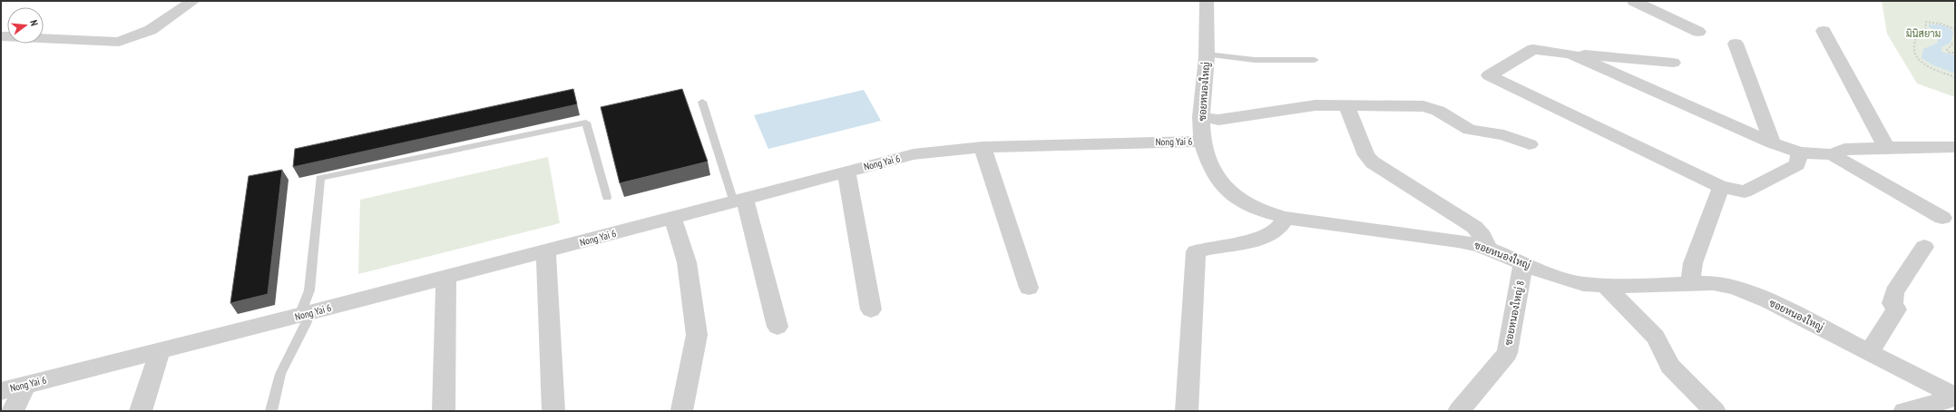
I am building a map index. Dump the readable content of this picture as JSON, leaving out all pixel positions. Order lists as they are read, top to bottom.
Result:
{
  "streets": {
    "street": ["ซอยหนองใหญ่", "Nong Yai 6", "ซอยหนองใหญ่ 8"]
  },
  "crossings": [
    ["ซอยหนองใหญ่", "Nong Yai 6"],
    ["ซอยหนองใหญ่", "ซอยหนองใหญ่ 8"]
  ],
  "parks": ["มินิสยาม"],
  "north": "right"
}
